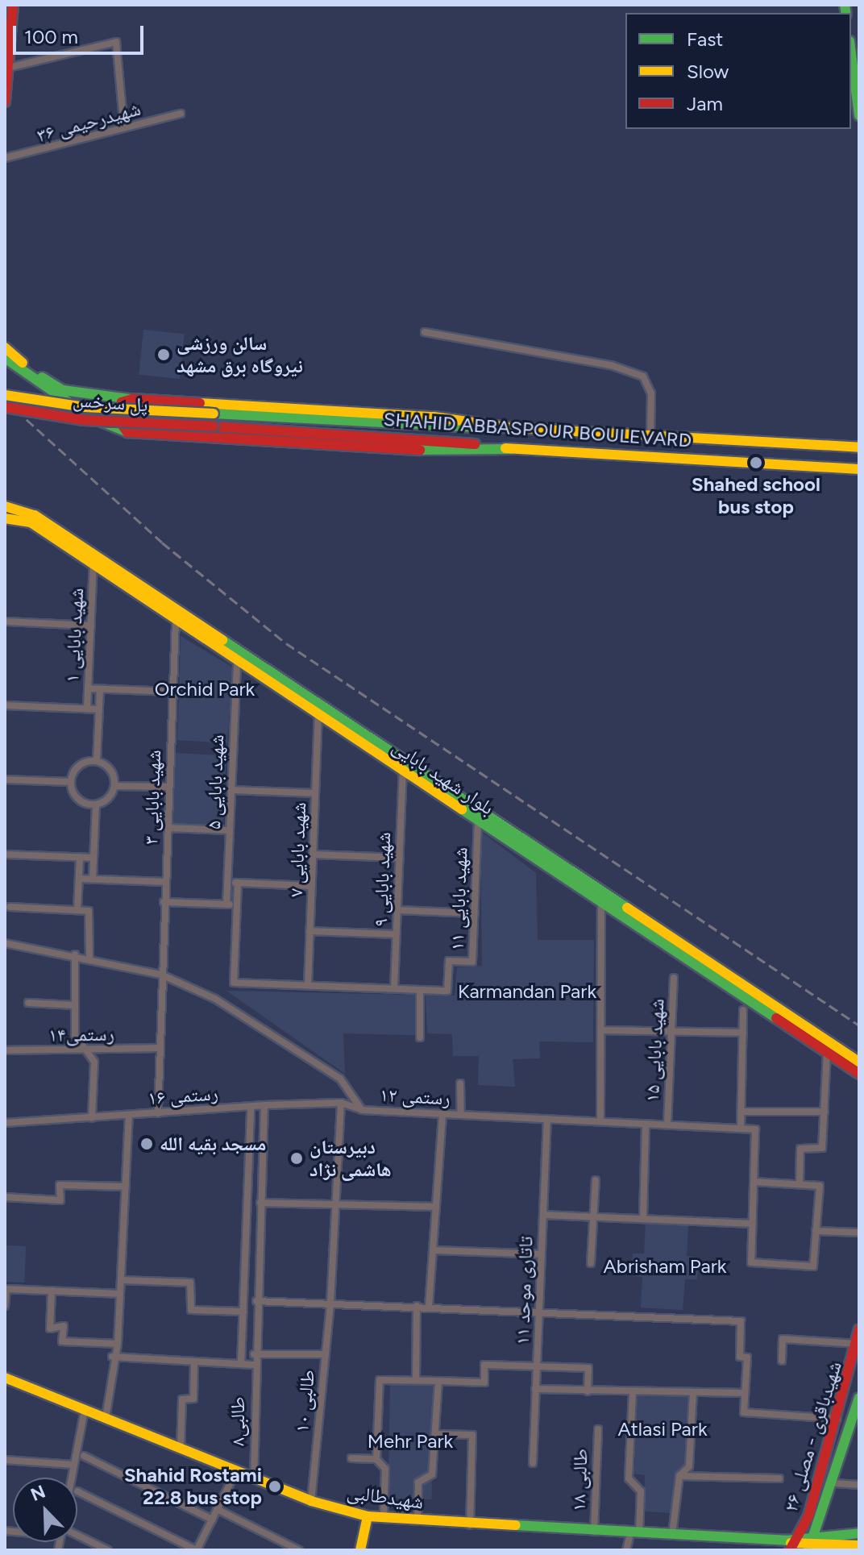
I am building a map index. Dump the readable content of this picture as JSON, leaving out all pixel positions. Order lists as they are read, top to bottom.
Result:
{
  "streets": {
    "street": [
      "شهیدرحیمی ۳۶",
      "پل سرخس",
      "SHAHID ABBASPOUR BOULEVARD",
      "شهید بابایی ۱",
      "بلوار شهید بابایی",
      "شهید بابایی ۵",
      "شهید بابایی ۳",
      "شهید بابایی ۷",
      "شهید بابایی ۹",
      "شهید بابایی ۱۱",
      "رستمی۱۴",
      "شهید بابایی ۱۵",
      "رستمی ۱۶",
      "رستمی ۱۲",
      "تاتاری موحد ۱۱",
      "طالبی ۱۰",
      "طالبی۸",
      "شهیدباقری - مصلی ۲۶",
      "طالبی ۱۸",
      "شهیدطالبی"
    ]
  },
  "crossings": [
    ["پل سرخس", "SHAHID ABBASPOUR BOULEVARD"],
    ["شهید بابایی ۱", "بلوار شهید بابایی"],
    ["بلوار شهید بابایی", "شهید بابایی ۵"],
    ["بلوار شهید بابایی", "شهید بابایی ۳"],
    ["بلوار شهید بابایی", "شهید بابایی ۷"],
    ["بلوار شهید بابایی", "شهید بابایی ۹"],
    ["بلوار شهید بابایی", "شهید بابایی ۱۱"],
    ["شهید بابایی ۳", "رستمی۱۴"],
    ["شهید بابایی ۳", "رستمی ۱۶"],
    ["شهید بابایی ۳", "رستمی ۱۲"],
    ["شهید بابایی ۱۵", "رستمی ۱۲"],
    ["رستمی ۱۶", "رستمی ۱۲"],
    ["رستمی ۱۶", "طالبی ۱۰"],
    ["رستمی ۱۶", "طالبی۸"],
    ["رستمی ۱۲", "تاتاری موحد ۱۱"],
    ["طالبی ۱۰", "شهیدطالبی"],
    ["طالبی۸", "شهیدطالبی"],
    ["شهیدباقری - مصلی ۲۶", "شهیدطالبی"],
    ["طالبی ۱۸", "شهیدطالبی"]
  ],
  "parks": [
    "Orchid Park",
    "Karmandan Park",
    "Abrisham Park",
    "Atlasi Park",
    "Mehr Park"
  ],
  "places": [
    "سالن ورزشی نیروگاه برق مشهد",
    "Shahed school bus stop",
    "مسجد بقیه الله",
    "دبیرستان هاشمی نژاد",
    "Shahid Rostami 22.8 bus stop"
  ],
  "legend": ["Fast", "Slow", "Jam"],
  "scale_bar": "100 m",
  "north": "top left"
}
